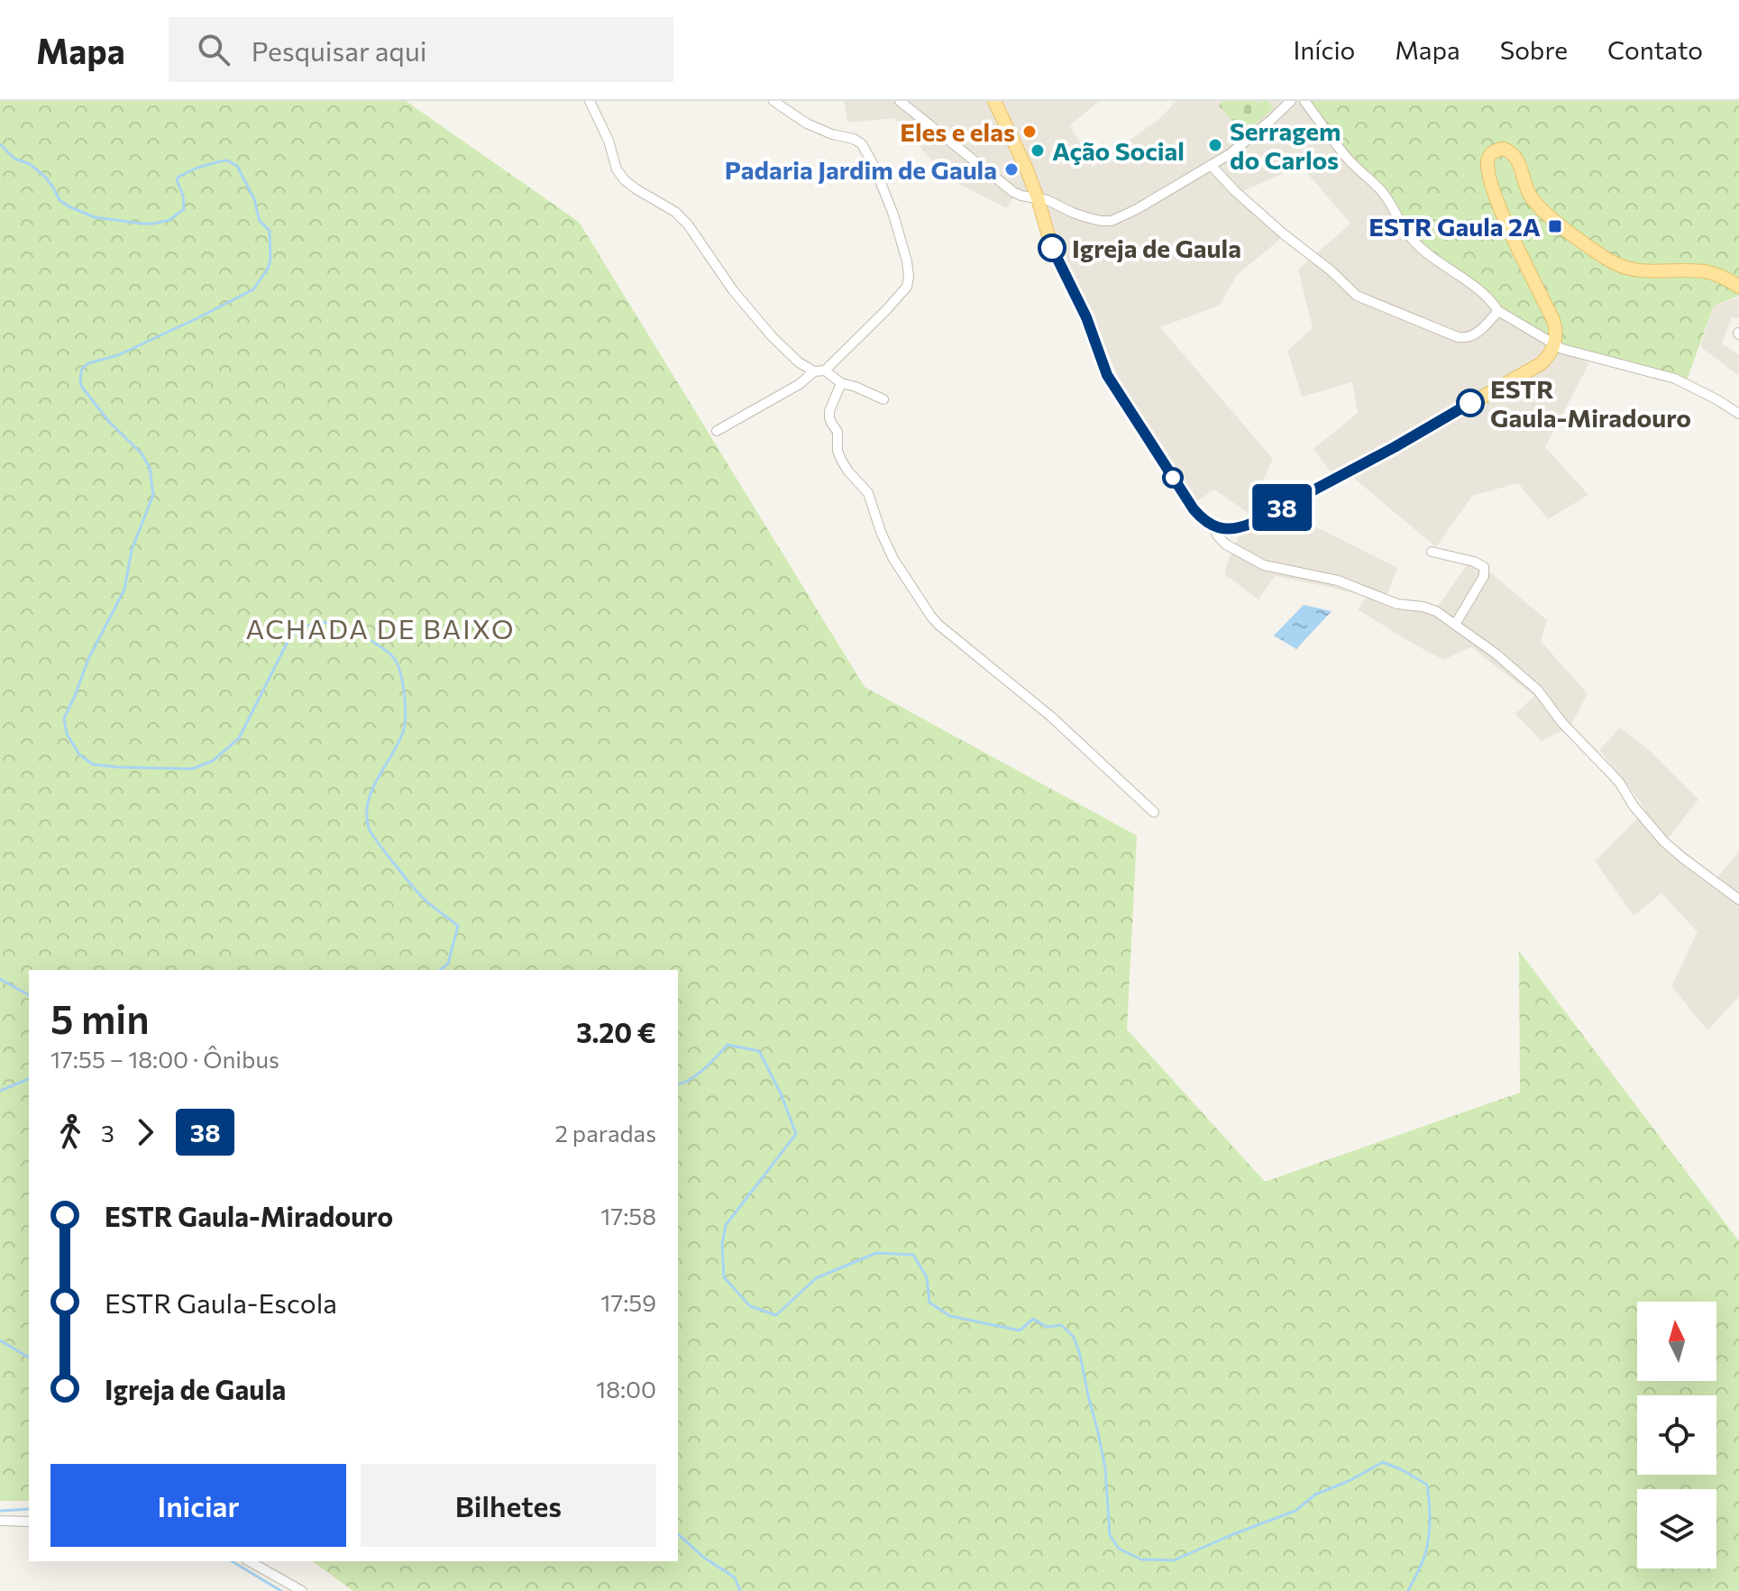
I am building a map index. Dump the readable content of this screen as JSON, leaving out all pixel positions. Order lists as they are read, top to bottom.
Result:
{
  "districts": ["ACHADA DE BAIXO"],
  "places": {
    "other": [
      "Eles e elas",
      "Serragem do Carlos",
      "Ação Social",
      "Padaria Jardim de Gaula",
      "Igreja de Gaula",
      "ESTR Gaula-Miradouro"
    ],
    "transit": ["ESTR Gaula 2A"]
  },
  "lines": ["bus line 38"],
  "north": "top",
  "page": {
    "header": "Mapa",
    "search": "Pesquisar aqui",
    "nav": [
      "Início",
      "Mapa",
      "Sobre",
      "Contato"
    ],
    "on_map": "38",
    "heading": ["5 min", "17:55 – 18:00 · Ônibus", "3.20 €"],
    "legs": ["3", "38", "2 paradas"],
    "list": [
      {
        "name": "ESTR Gaula-Miradouro",
        "value": "17:58"
      },
      {
        "name": "ESTR Gaula-Escola",
        "value": "17:59"
      },
      {
        "name": "Igreja de Gaula",
        "value": "18:00"
      }
    ],
    "buttons": ["Iniciar", "Bilhetes"]
  }
}
